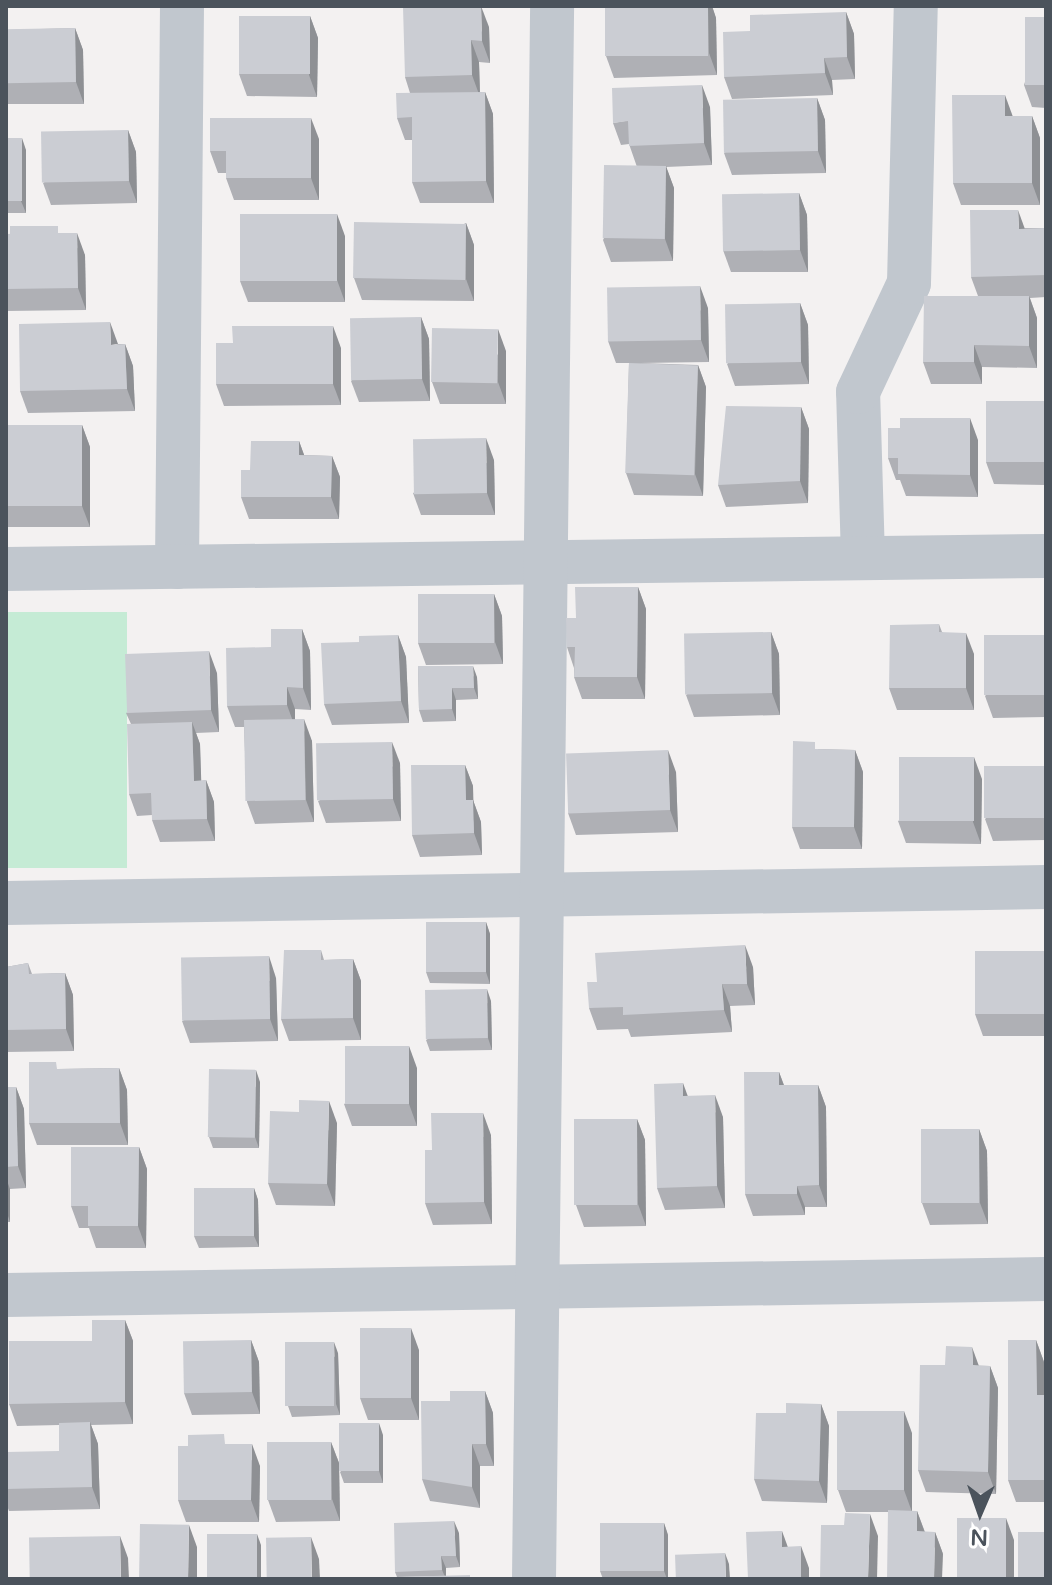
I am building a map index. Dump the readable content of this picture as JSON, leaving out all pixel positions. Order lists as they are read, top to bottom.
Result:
{
  "north": "bottom"
}
